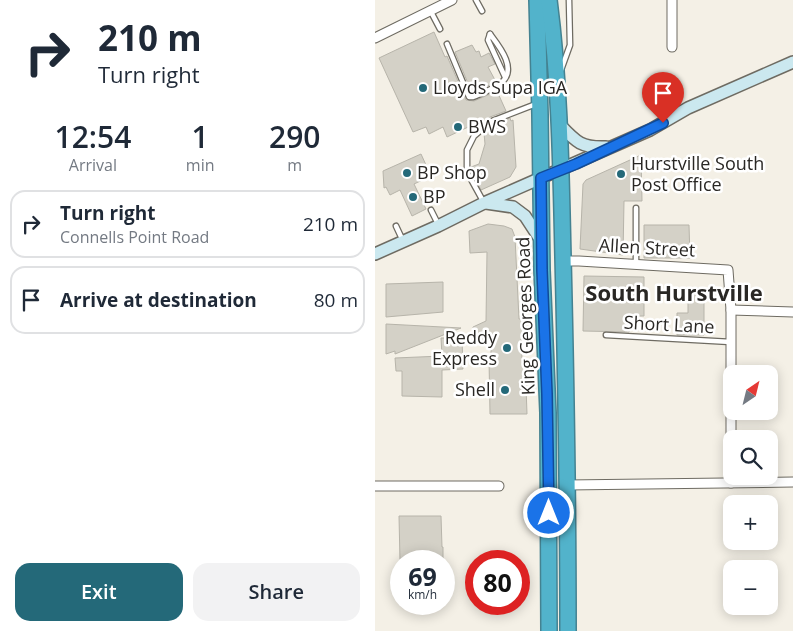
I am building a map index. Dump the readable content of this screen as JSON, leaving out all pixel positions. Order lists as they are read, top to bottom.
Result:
{
  "streets": {
    "highway": ["King Georges Road"],
    "street": ["Allen Street"],
    "lane": ["Short Lane"]
  },
  "districts": ["South Hurstville"],
  "places": [
    "Lloyds Supa IGA",
    "BWS",
    "BP Shop",
    "Hurstville South Post Office",
    "BP",
    "Reddy Express",
    "Shell"
  ],
  "north": "top right",
  "page": {
    "turn": ["210 m", "Turn right"],
    "eta": [
      "12:54",
      "Arrival",
      "1",
      "min",
      "290",
      "m"
    ],
    "list": [
      {
        "name": "Turn right",
        "note": "Connells Point Road",
        "value": "210 m"
      },
      {
        "name": "Arrive at destination",
        "value": "80 m"
      }
    ],
    "map_buttons": ["+", "−"],
    "speed": "69 km/h",
    "limit": "80",
    "buttons": ["Exit", "Share"]
  }
}
